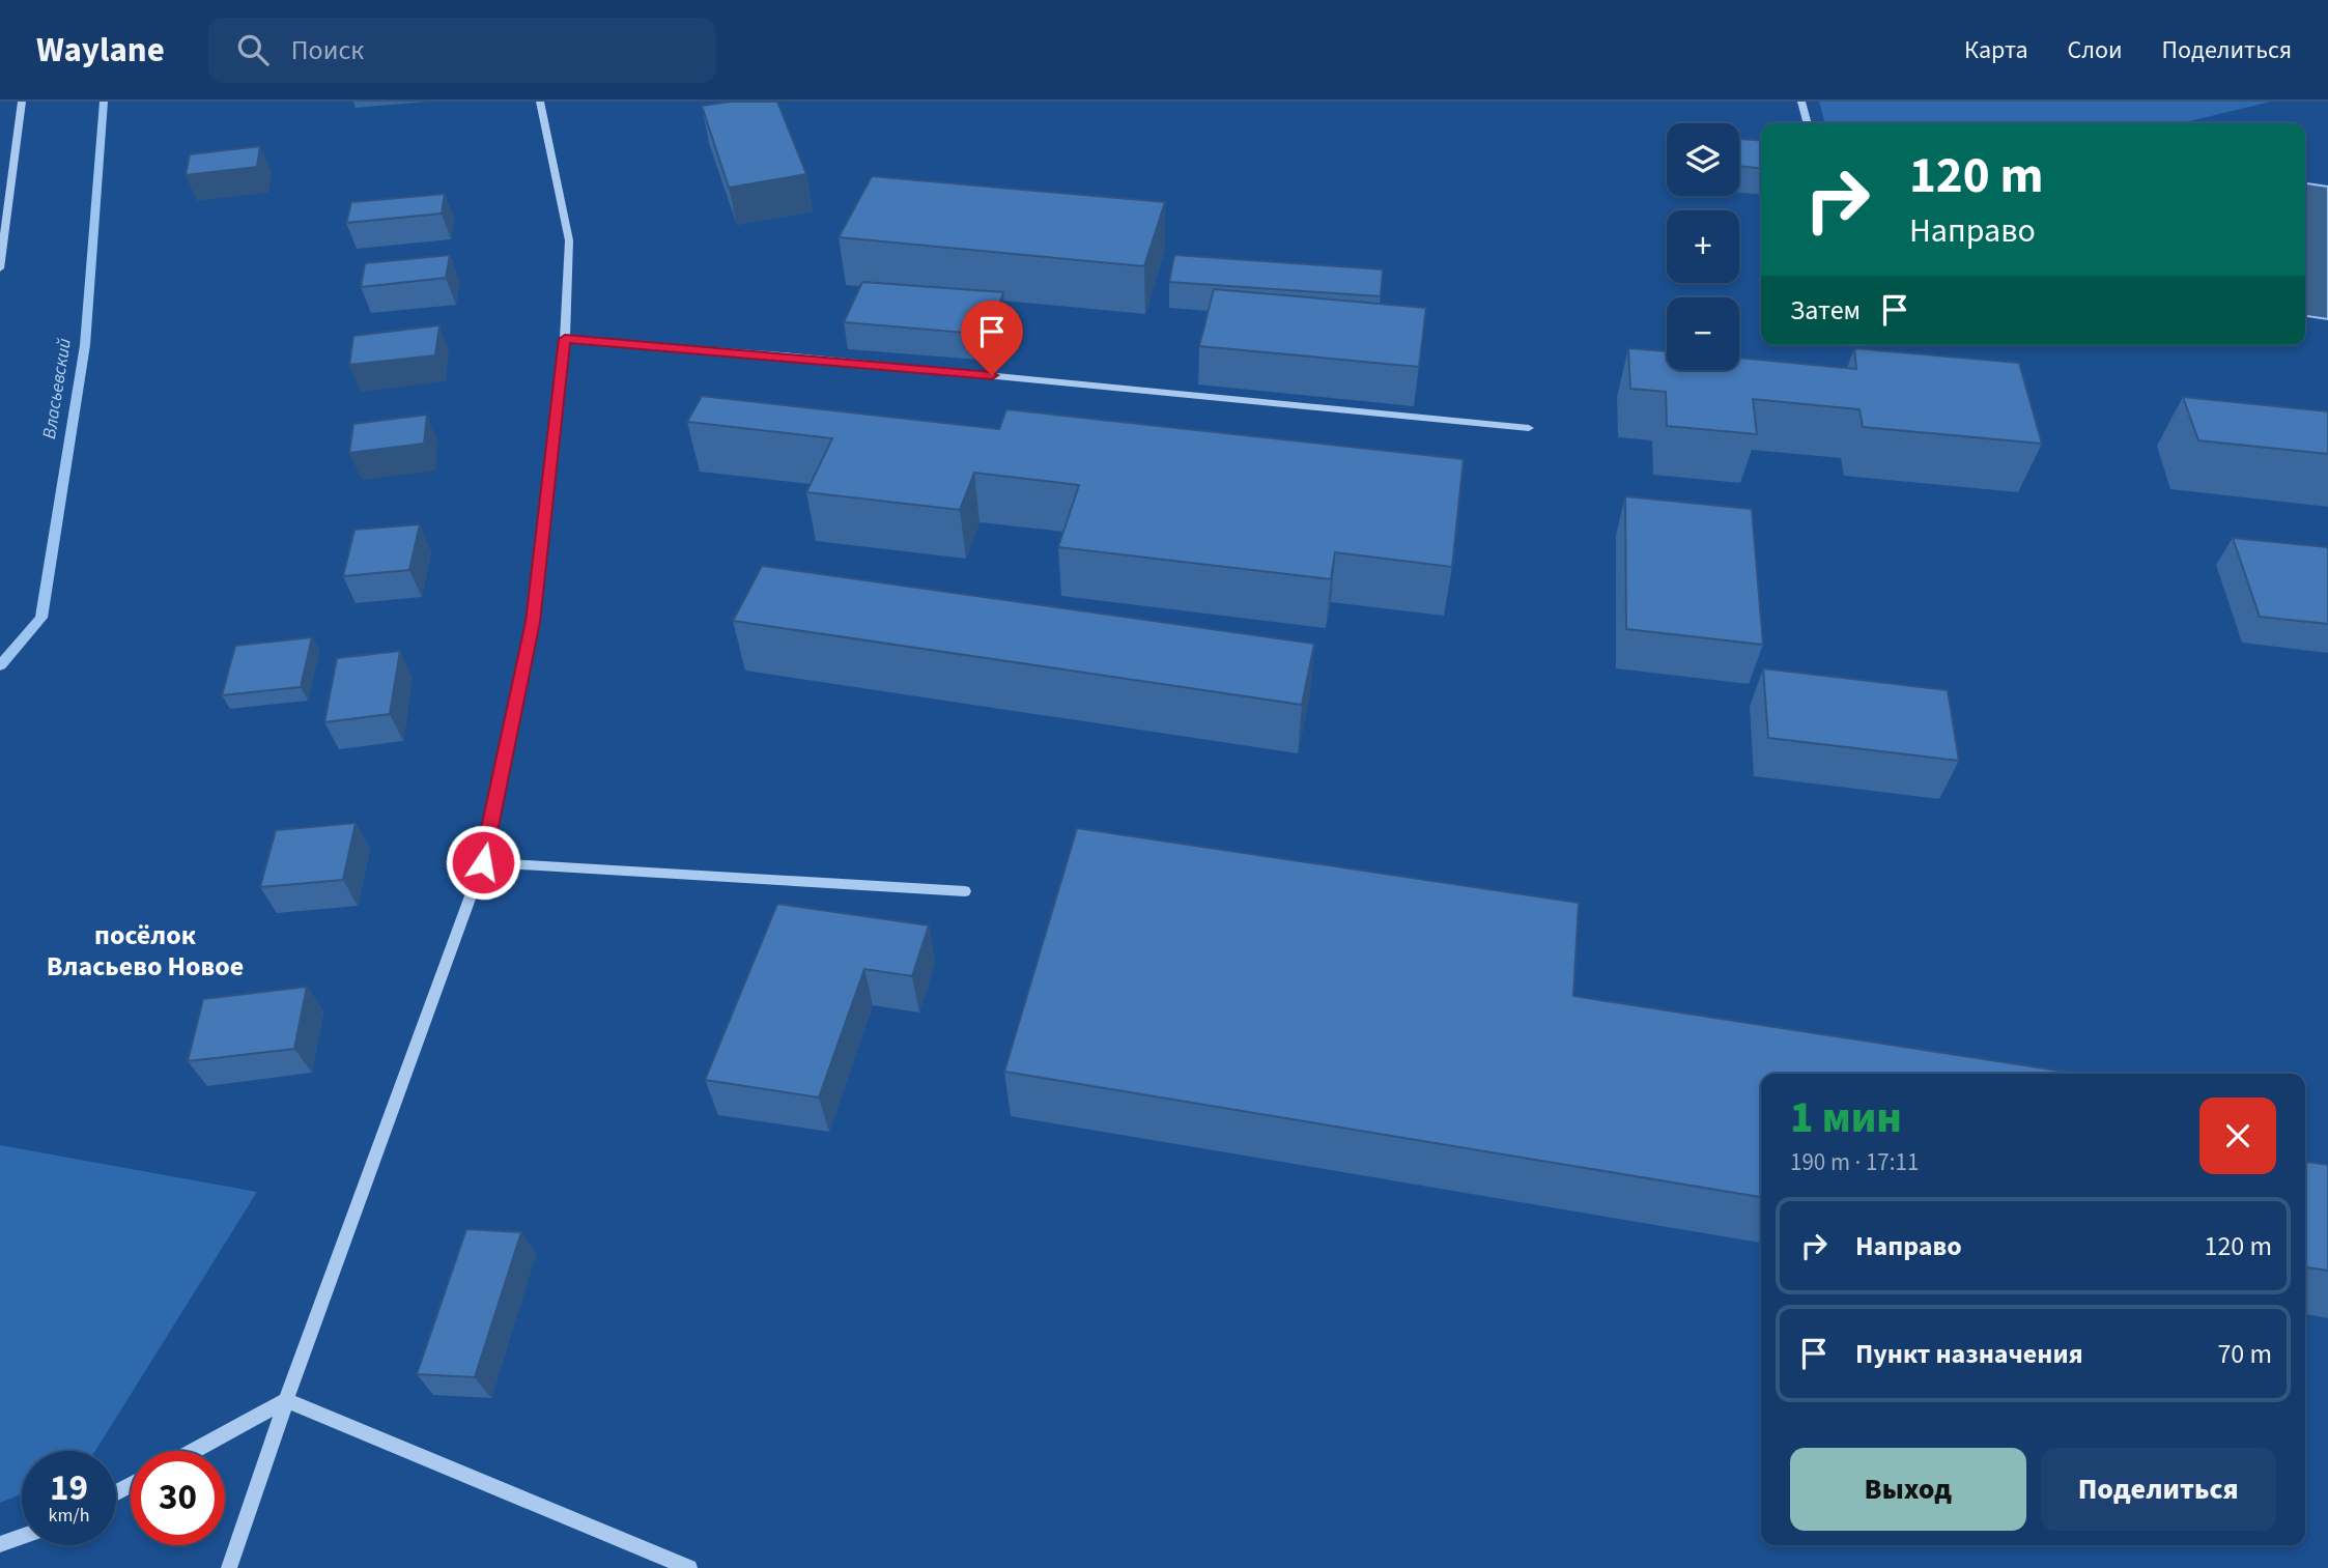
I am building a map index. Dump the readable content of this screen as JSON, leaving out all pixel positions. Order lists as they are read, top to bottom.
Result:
{
  "districts": ["посёлок Власьево Новое"],
  "water": ["Власьевский"],
  "page": {
    "header": "Waylane",
    "search": "Поиск",
    "nav": ["Карта", "Слои", "Поделиться"],
    "map_buttons": ["+", "−"],
    "turn": ["120 m", "Направо"],
    "then": "Затем",
    "heading": ["1 мин", "190 m · 17:11"],
    "list": [
      {
        "name": "Направо",
        "value": "120 m"
      },
      {
        "name": "Пункт назначения",
        "value": "70 m"
      }
    ],
    "buttons": ["Выход", "Поделиться"],
    "speed": "19 km/h",
    "limit": "30"
  }
}
